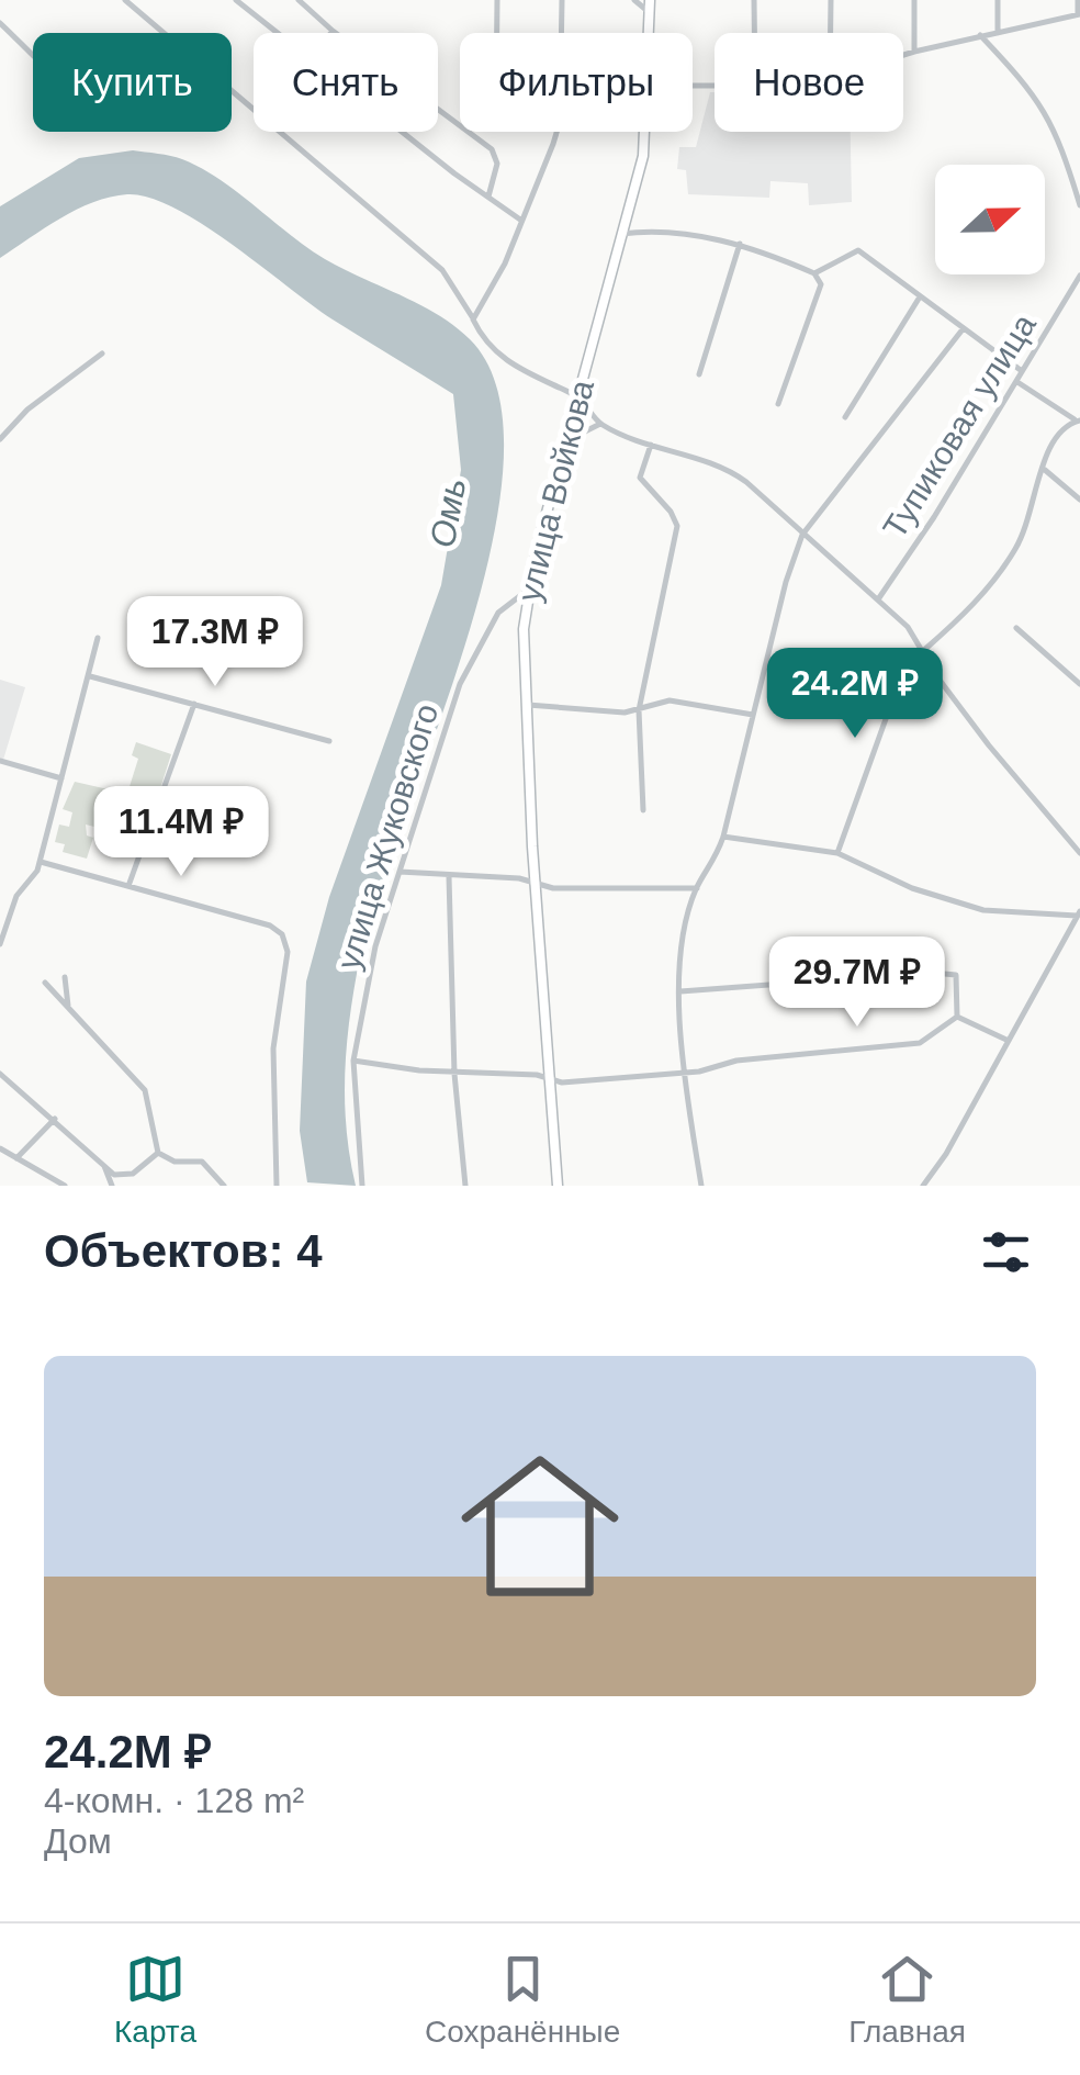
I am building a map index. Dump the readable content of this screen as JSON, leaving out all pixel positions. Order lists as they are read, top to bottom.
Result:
{
  "streets": {
    "main road": ["улица Войкова"],
    "street": ["Тупиковая улица", "улица Жуковского"]
  },
  "crossings": [
    ["улица Войкова", "улица Жуковского"]
  ],
  "water": ["Омь"],
  "north": "right",
  "page": {
    "chip": [
      "Купить",
      "Снять",
      "Фильтры",
      "Новое"
    ],
    "price": [
      "17.3M ₽",
      "24.2M ₽",
      "11.4M ₽",
      "29.7M ₽"
    ],
    "heading": "Объектов: 4",
    "list": [
      {
        "name": "24.2M ₽",
        "note": "4-комн. · 128 m² · Дом"
      }
    ],
    "tabs": ["Карта", "Сохранённые", "Главная"]
  }
}
